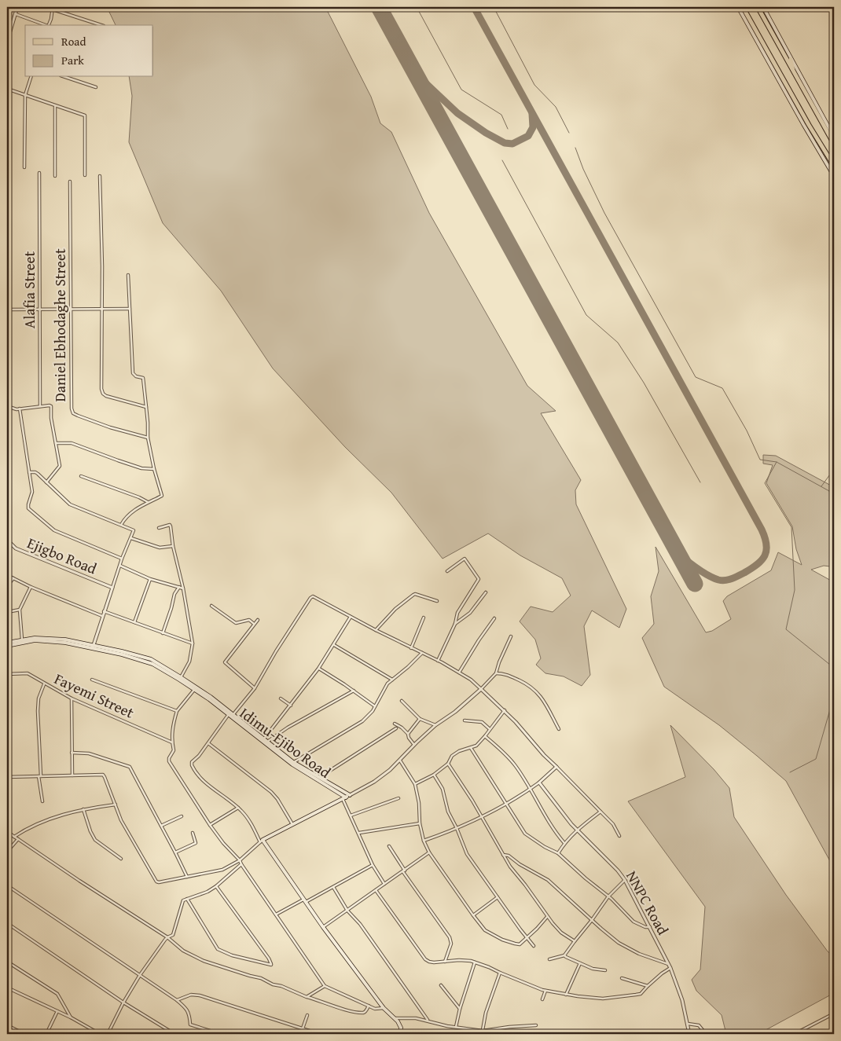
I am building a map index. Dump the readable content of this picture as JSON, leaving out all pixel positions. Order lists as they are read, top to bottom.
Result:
{
  "streets": {
    "main road": ["Idimu-Ejibo Road"],
    "street": [
      "Alafia Street",
      "Daniel Ebhodaghe Street",
      "Ejigbo Road",
      "Fayemi Street",
      "NNPC Road"
    ]
  },
  "legend": ["Road", "Park"]
}
